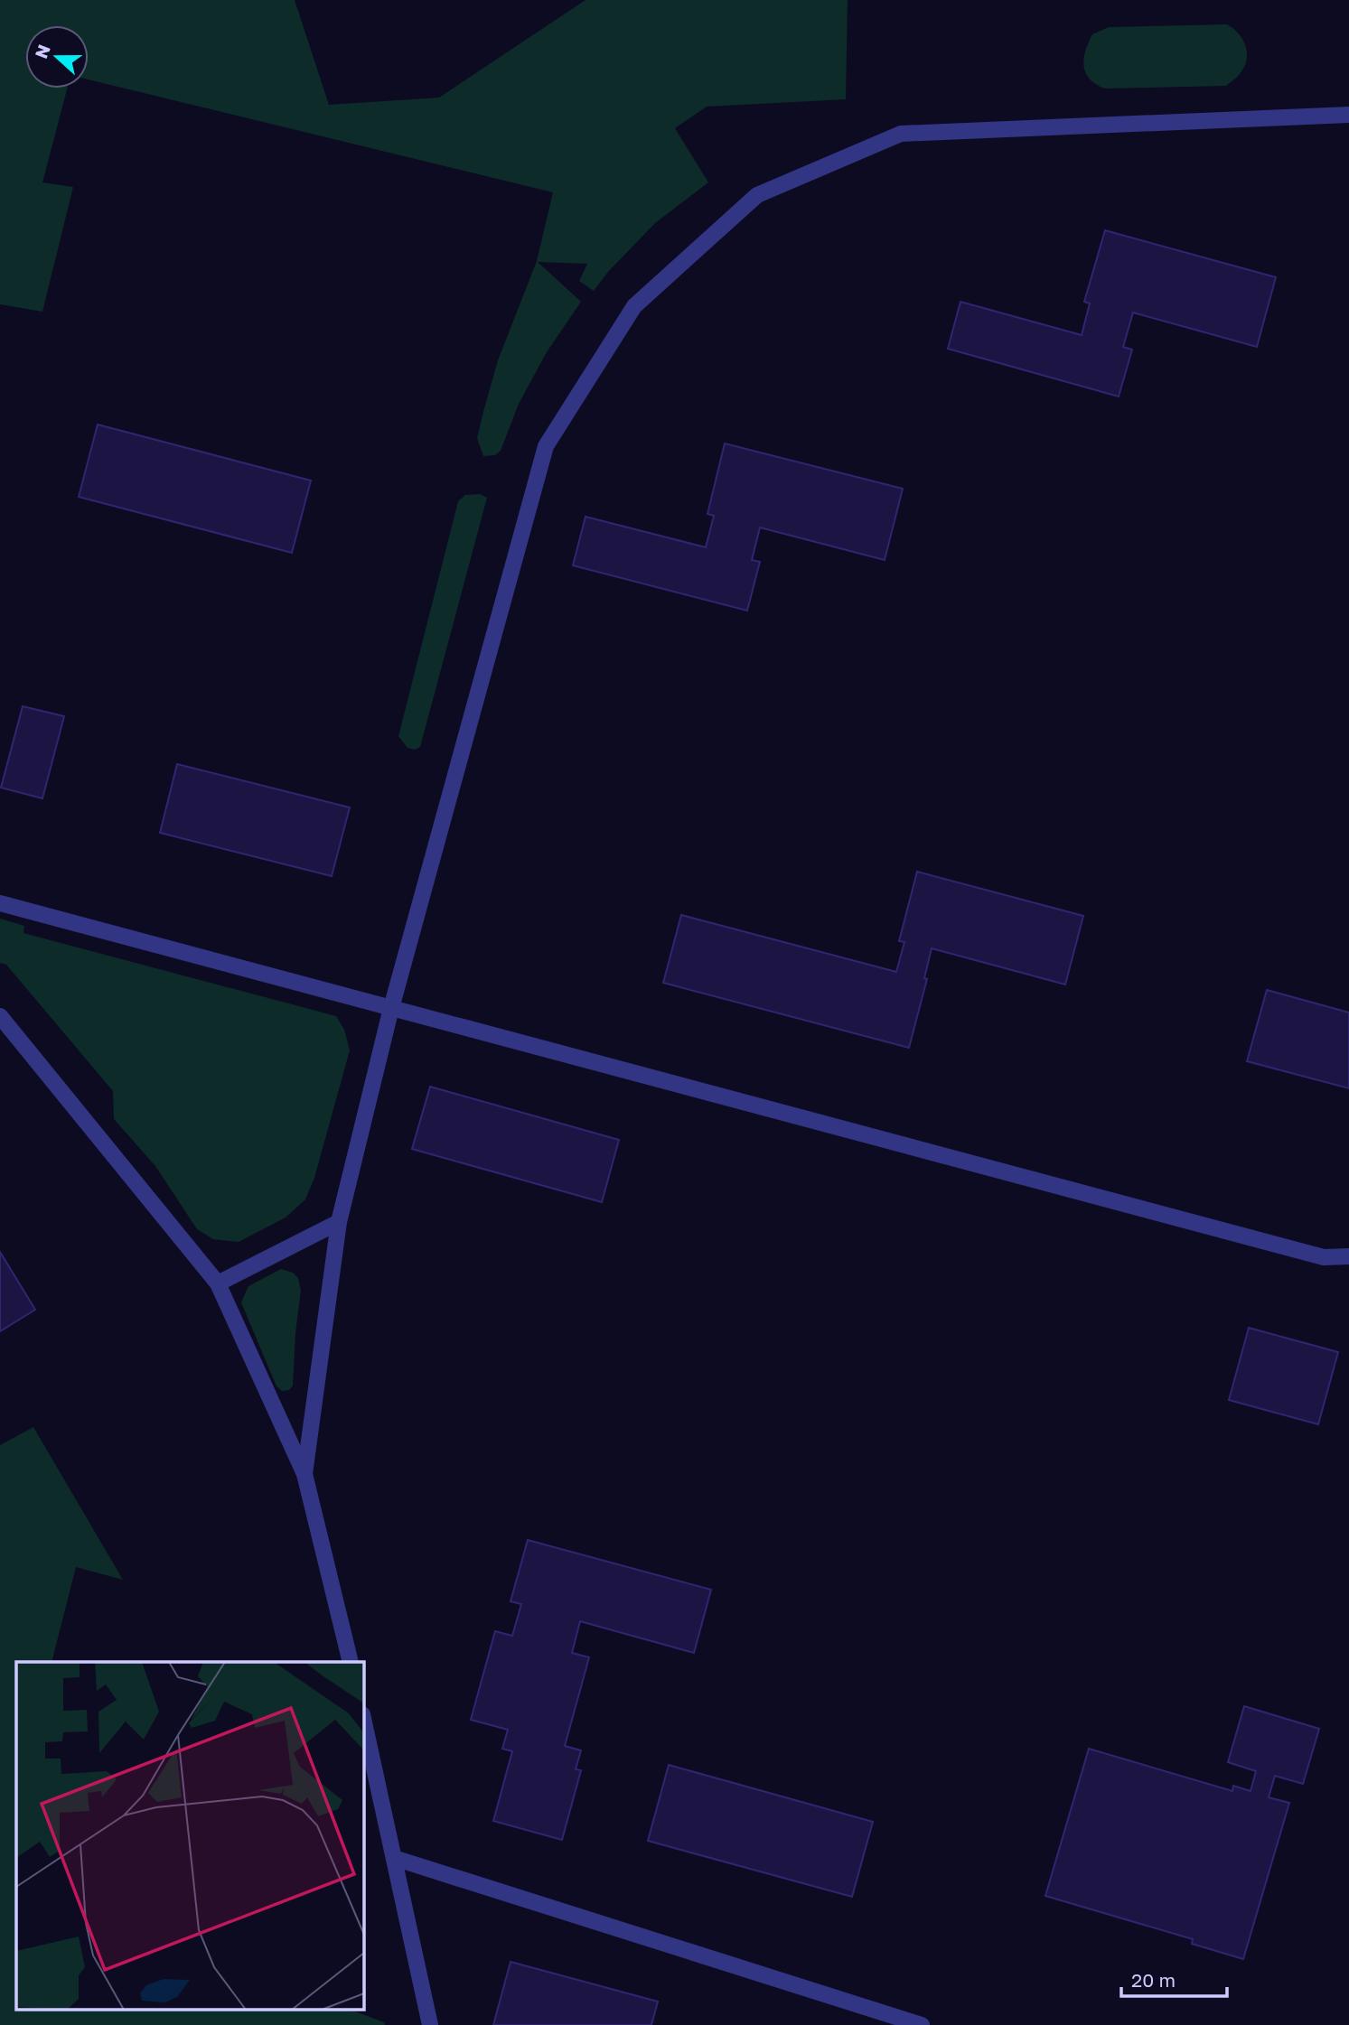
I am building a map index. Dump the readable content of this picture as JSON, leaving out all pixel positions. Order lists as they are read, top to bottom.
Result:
{
  "scale_bar": "20 m",
  "north": "left"
}
